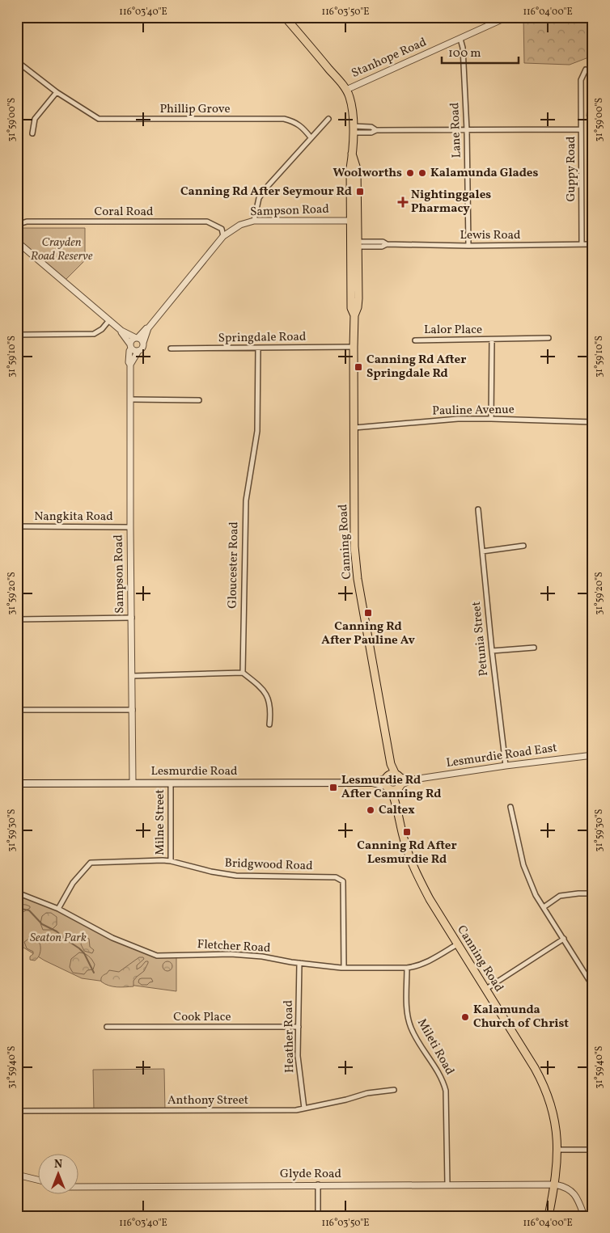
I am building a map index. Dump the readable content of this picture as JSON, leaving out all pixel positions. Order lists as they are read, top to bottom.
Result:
{
  "streets": {
    "main road": ["Canning Road", "Lesmurdie Road"],
    "street": [
      "Stanhope Road",
      "Phillip Grove",
      "Lane Road",
      "Guppy Road",
      "Sampson Road",
      "Coral Road",
      "Lewis Road",
      "Lalor Place",
      "Springdale Road",
      "Pauline Avenue",
      "Nangkita Road",
      "Gloucester Road",
      "Petunia Street",
      "Lesmurdie Road East",
      "Milne Street",
      "Bridgwood Road",
      "Fletcher Road",
      "Cook Place",
      "Heather Road",
      "Mileti Road",
      "Anthony Street",
      "Glyde Road"
    ]
  },
  "crossings": [
    ["Stanhope Road", "Lane Road"],
    ["Stanhope Road", "Canning Road"],
    ["Lane Road", "Lewis Road"],
    ["Guppy Road", "Lewis Road"],
    ["Sampson Road", "Coral Road"],
    ["Sampson Road", "Nangkita Road"],
    ["Sampson Road", "Canning Road"],
    ["Sampson Road", "Lesmurdie Road"],
    ["Lewis Road", "Canning Road"],
    ["Lalor Place", "Pauline Avenue"],
    ["Springdale Road", "Canning Road"],
    ["Springdale Road", "Gloucester Road"],
    ["Pauline Avenue", "Canning Road"],
    ["Canning Road", "Lesmurdie Road East"],
    ["Canning Road", "Lesmurdie Road"],
    ["Canning Road", "Fletcher Road"],
    ["Canning Road", "Glyde Road"],
    ["Petunia Street", "Lesmurdie Road East"],
    ["Lesmurdie Road East", "Lesmurdie Road"],
    ["Lesmurdie Road", "Milne Street"],
    ["Milne Street", "Bridgwood Road"],
    ["Bridgwood Road", "Fletcher Road"],
    ["Fletcher Road", "Heather Road"],
    ["Fletcher Road", "Mileti Road"],
    ["Cook Place", "Heather Road"],
    ["Heather Road", "Anthony Street"],
    ["Mileti Road", "Glyde Road"]
  ],
  "parks": ["Crayden Road Reserve", "Seaton Park"],
  "places": {
    "other": [
      "Woolworths",
      "Kalamunda Glades",
      "Caltex",
      "Kalamunda Church of Christ"
    ],
    "transit": [
      "Canning Rd After Seymour Rd",
      "Canning Rd After Springdale Rd",
      "Canning Rd After Pauline Av",
      "Lesmurdie Rd After Canning Rd",
      "Canning Rd After Lesmurdie Rd"
    ],
    "health": ["Nightinggales Pharmacy"]
  },
  "scale_bar": "100 m",
  "north": "top",
  "coordinates": [
    "116°03'40\"E",
    "116°03'50\"E",
    "116°04'00\"E",
    "31°59'00\"S",
    "31°59'10\"S",
    "31°59'20\"S",
    "31°59'30\"S",
    "31°59'40\"S"
  ]
}
